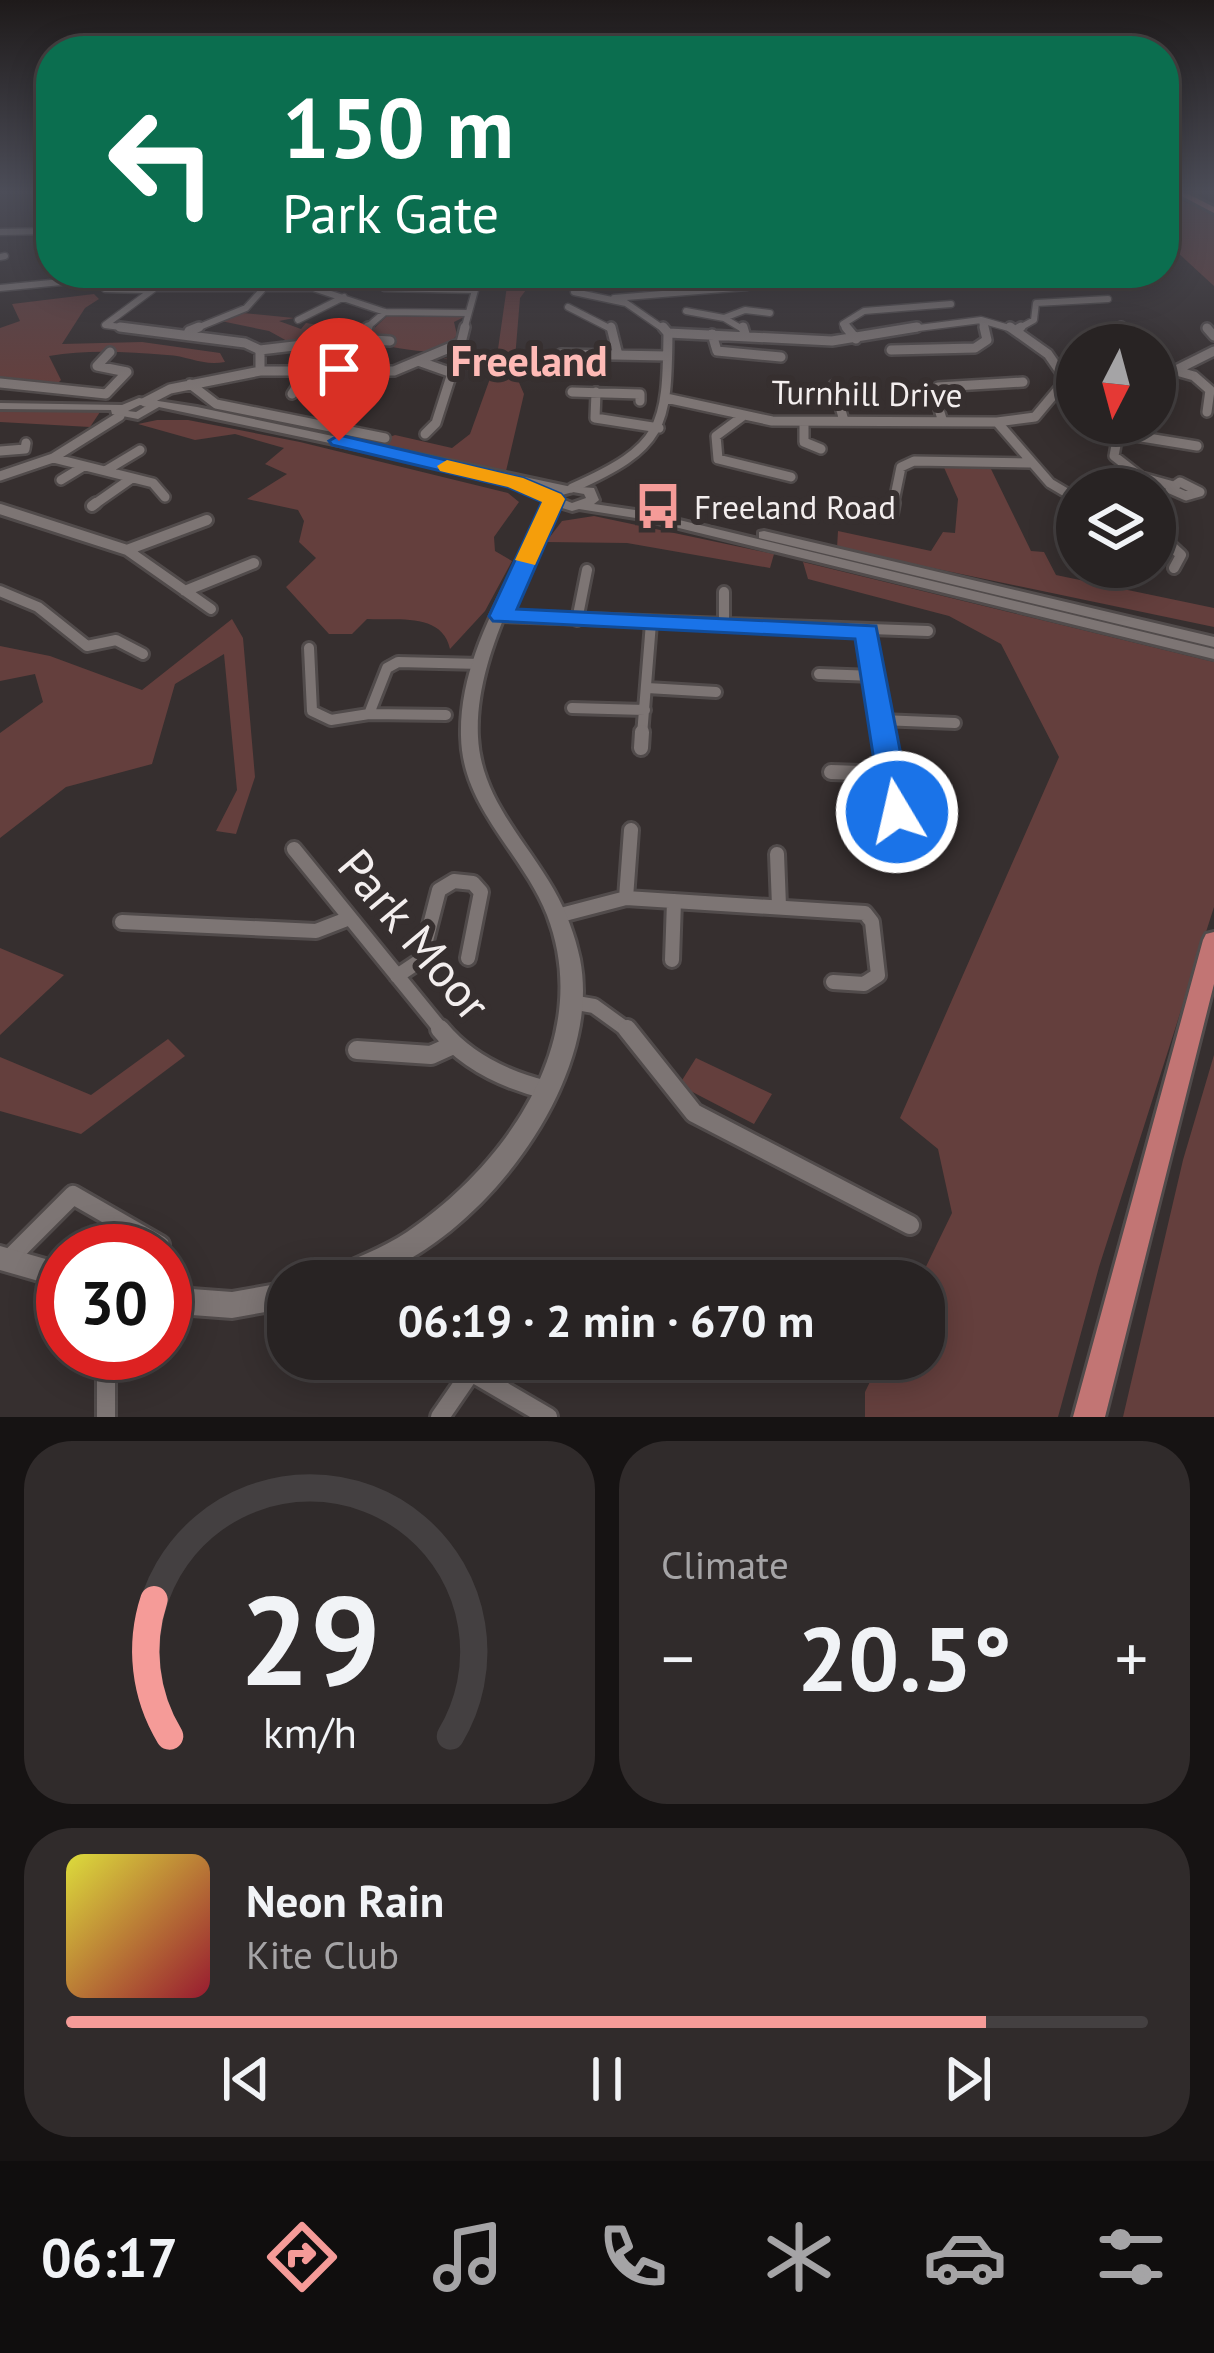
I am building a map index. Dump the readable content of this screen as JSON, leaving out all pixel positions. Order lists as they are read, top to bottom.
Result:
{
  "streets": {
    "street": ["Turnhill Drive", "Park Moor"]
  },
  "districts": ["Freeland"],
  "places": {
    "bus stop": ["Freeland Road"]
  },
  "north": "bottom",
  "page": {
    "turn": ["150 m", "Park Gate"],
    "limit": "30",
    "trip": "06:19 · 2 min · 670 m",
    "tile": "Climate",
    "heat": ["−", "20.5°", "+"],
    "song": ["Neon Rain", "Kite Club"],
    "tabs": "06:17",
    "gauge": ["29", "km/h"]
  }
}
